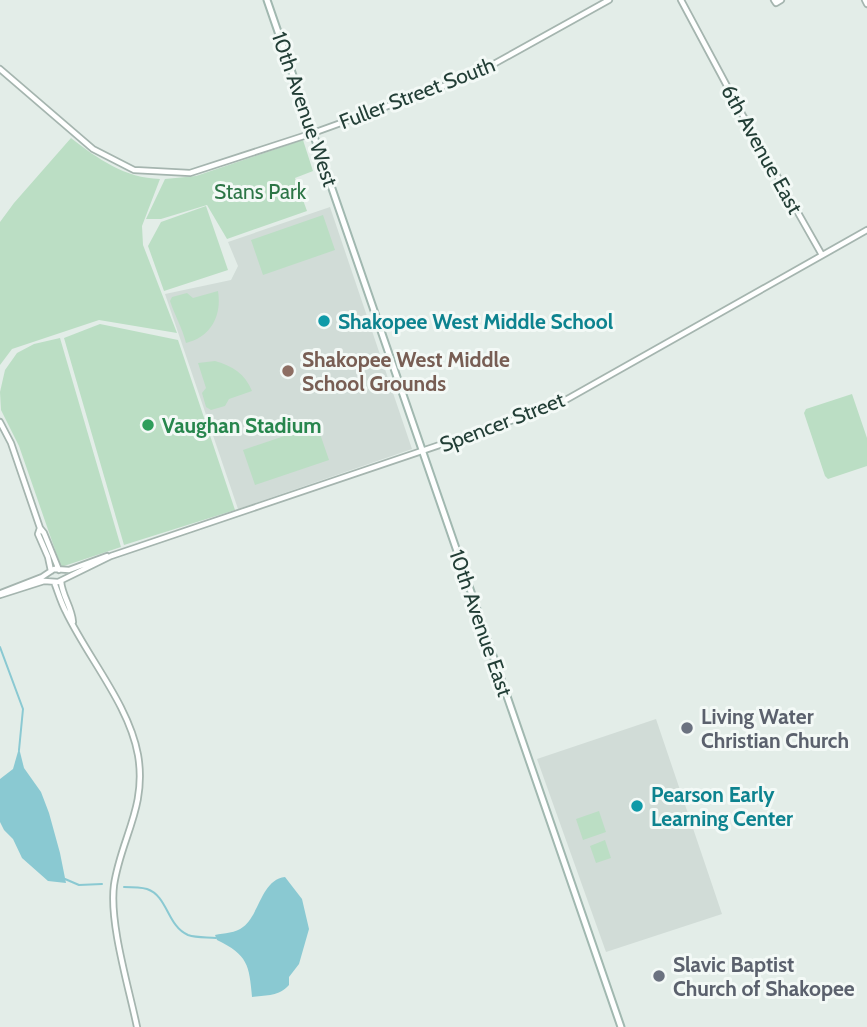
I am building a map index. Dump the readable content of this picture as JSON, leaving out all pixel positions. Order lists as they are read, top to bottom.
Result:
{
  "streets": {
    "main road": ["10th Avenue West", "10th Avenue East"],
    "street": ["Fuller Street South", "6th Avenue East", "Spencer Street"]
  },
  "crossings": [
    ["Fuller Street South", "10th Avenue West"],
    ["10th Avenue West", "10th Avenue East"],
    ["6th Avenue East", "Spencer Street"],
    ["Spencer Street", "10th Avenue East"]
  ],
  "parks": ["Stans Park"],
  "places": [
    "Shakopee West Middle School",
    "Shakopee West Middle School Grounds",
    "Vaughan Stadium",
    "Living Water Christian Church",
    "Pearson Early Learning Center",
    "Slavic Baptist Church of Shakopee"
  ]
}
